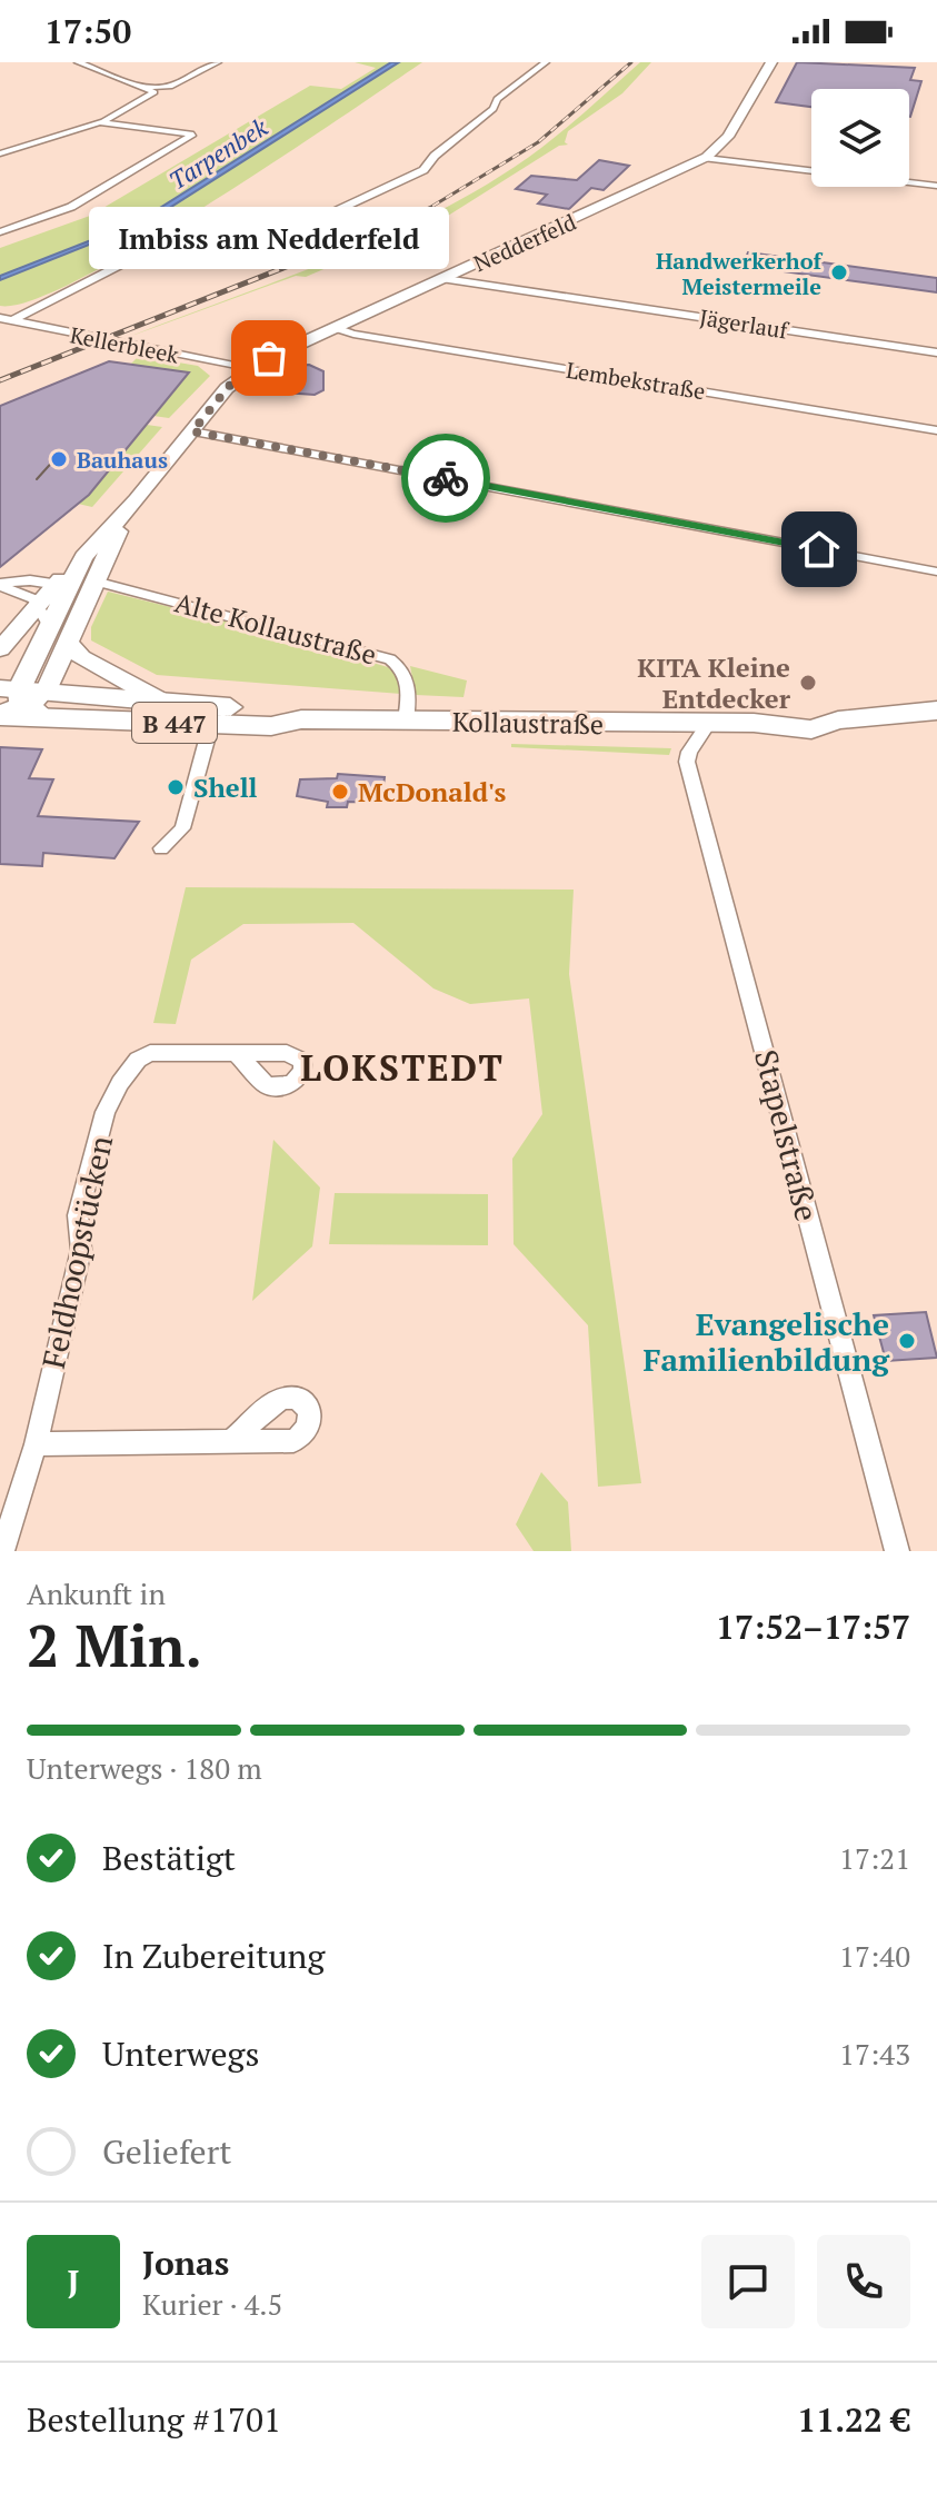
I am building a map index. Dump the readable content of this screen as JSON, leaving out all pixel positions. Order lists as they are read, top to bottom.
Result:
{
  "streets": {
    "main road": [
      "Nedderfeld",
      "Alte Kollaustraße",
      "B 447",
      "Kollaustraße"
    ],
    "street": [
      "Jägerlauf",
      "Kellerbleek",
      "Lembekstraße",
      "Stapelstraße",
      "Feldhoopstücken"
    ]
  },
  "crossings": [
    ["Nedderfeld", "Jägerlauf"],
    ["Nedderfeld", "Kellerbleek"],
    ["Nedderfeld", "Lembekstraße"],
    ["Nedderfeld", "Alte Kollaustraße"],
    ["Nedderfeld", "Kollaustraße"],
    ["Alte Kollaustraße", "Kollaustraße"],
    ["Kollaustraße", "Stapelstraße"]
  ],
  "districts": ["LOKSTEDT"],
  "water": ["Tarpenbek"],
  "places": [
    "Handwerkerhof Meistermeile",
    "Imbiss am Nedderfeld",
    "Bauhaus",
    "KITA Kleine Entdecker",
    "Shell",
    "McDonald's",
    "Evangelische Familienbildung"
  ],
  "page": {
    "status": "17:50",
    "bubble": "Imbiss am Nedderfeld",
    "heading": ["2 Min.", "Ankunft in", "17:52–17:57"],
    "panel": [
      "Jonas",
      "Kurier · 4.5",
      "Bestellung #1701",
      "11.22 €"
    ],
    "bar": "Unterwegs · 180 m",
    "list": [
      ["Bestätigt", "17:21"],
      ["In Zubereitung", "17:40"],
      ["Unterwegs", "17:43"],
      "Geliefert"
    ],
    "round": "J"
  }
}
